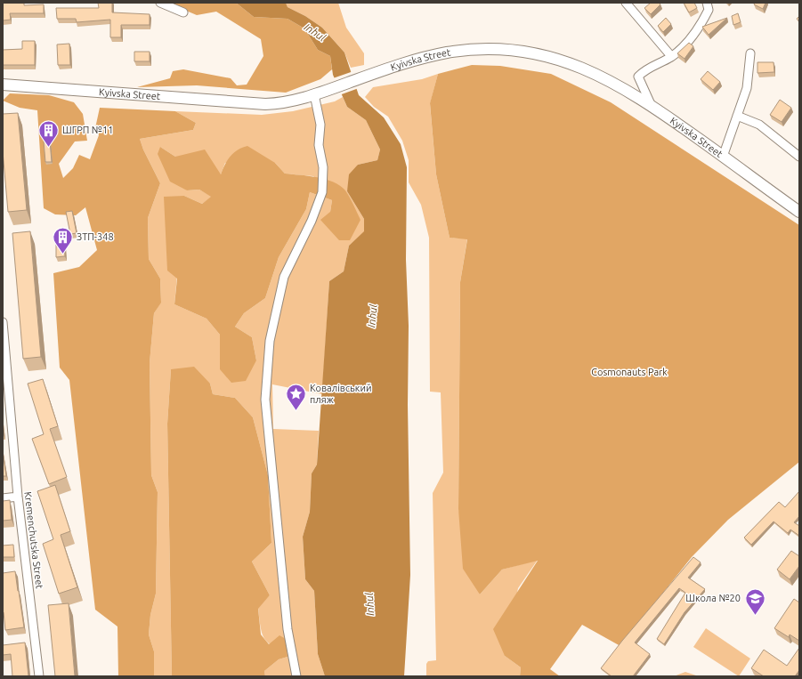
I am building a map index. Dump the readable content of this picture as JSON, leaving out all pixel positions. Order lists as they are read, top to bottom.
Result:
{
  "streets": {
    "street": ["Kyivska Street", "Kremenchutska Street"]
  },
  "water": ["Inhul"],
  "parks": ["Cosmonauts Park"],
  "places": {
    "building": ["ШГРП №11", "ЗТП-348"],
    "place": ["Ковалівський пляж"],
    "school or university": ["Школа №20"]
  }
}
